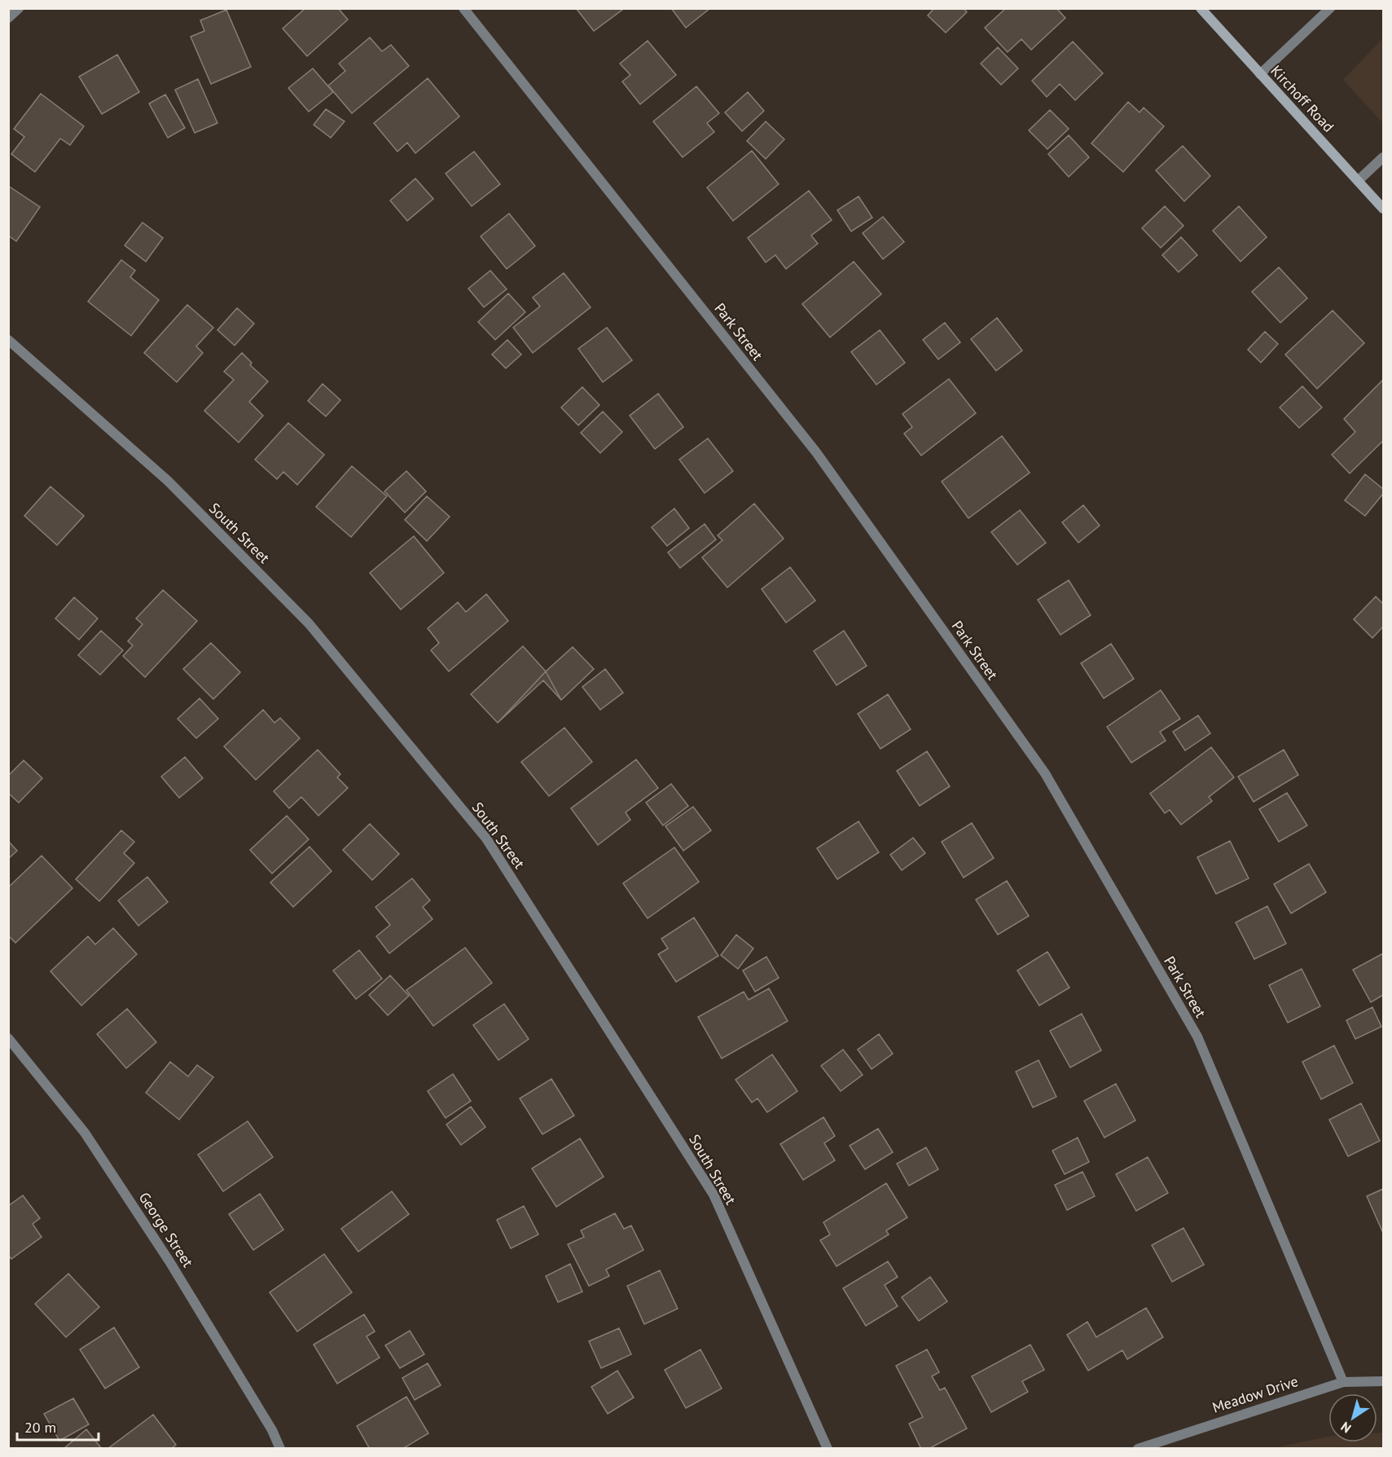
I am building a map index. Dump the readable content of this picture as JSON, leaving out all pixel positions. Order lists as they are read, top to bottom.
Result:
{
  "streets": {
    "main road": ["Kirchoff Road"],
    "street": [
      "Park Street",
      "South Street",
      "George Street",
      "Meadow Drive"
    ]
  },
  "crossings": [
    ["Park Street", "Meadow Drive"]
  ],
  "scale_bar": "20 m",
  "north": "bottom left"
}
